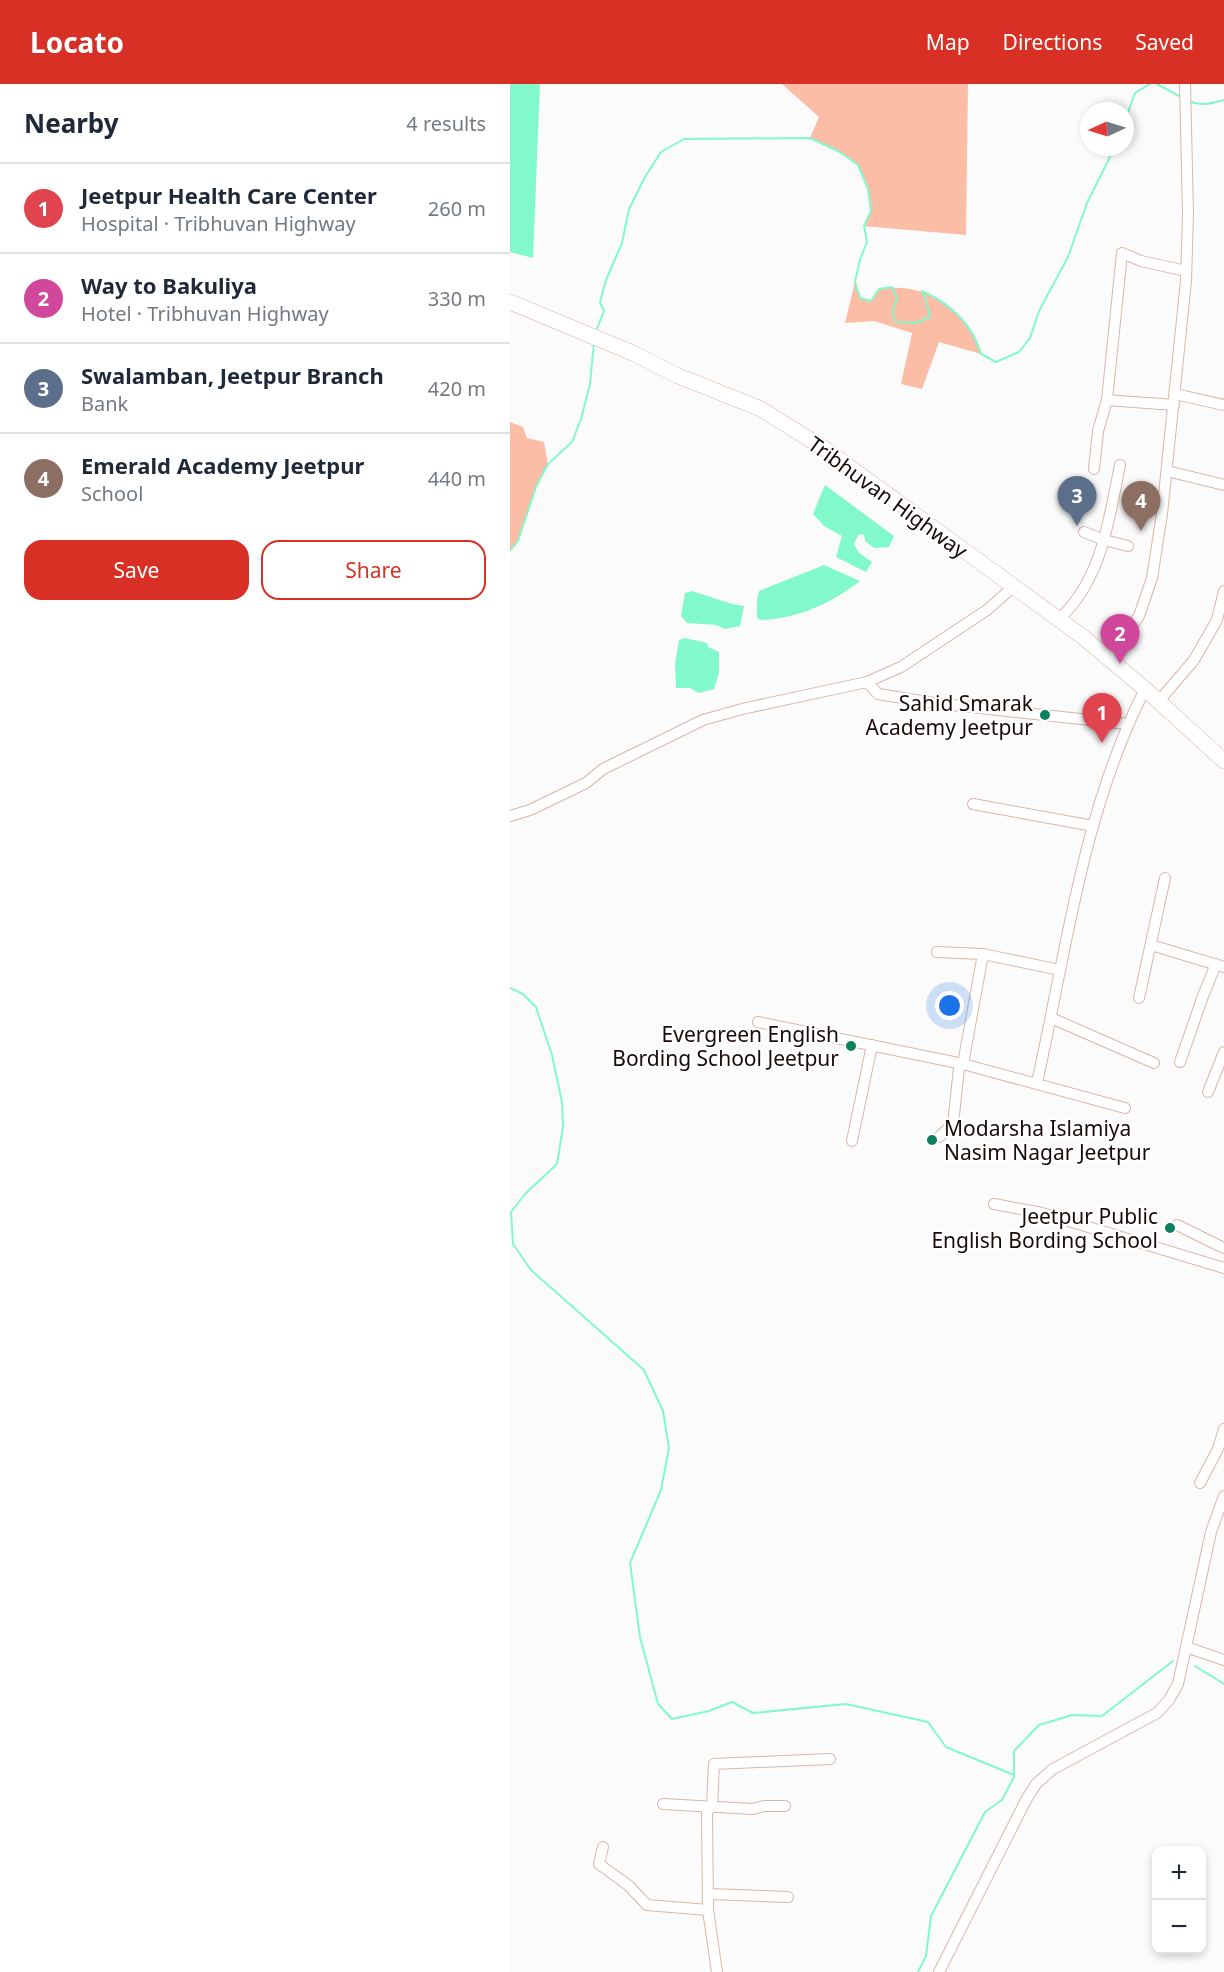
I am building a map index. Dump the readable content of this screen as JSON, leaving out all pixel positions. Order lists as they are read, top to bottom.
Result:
{
  "streets": {
    "highway": ["Tribhuvan Highway"]
  },
  "places": [
    "Sahid Smarak Academy Jeetpur",
    "Evergreen English Bording School Jeetpur",
    "Modarsha Islamiya Nasim Nagar Jeetpur",
    "Jeetpur Public English Bording School"
  ],
  "north": "left",
  "page": {
    "header": "Locato",
    "nav": ["Map", "Directions", "Saved"],
    "heading": ["Nearby", "4 results"],
    "list": [
      {
        "mark": "1",
        "name": "Jeetpur Health Care Center",
        "note": "Hospital · Tribhuvan Highway",
        "value": "260 m"
      },
      {
        "mark": "2",
        "name": "Way to Bakuliya",
        "note": "Hotel · Tribhuvan Highway",
        "value": "330 m"
      },
      {
        "mark": "3",
        "name": "Swalamban, Jeetpur Branch",
        "note": "Bank",
        "value": "420 m"
      },
      {
        "mark": "4",
        "name": "Emerald Academy Jeetpur",
        "note": "School",
        "value": "440 m"
      }
    ],
    "pins": [
      "3",
      "4",
      "2",
      "1"
    ],
    "buttons": ["Save", "Share"],
    "map_buttons": ["+", "−"]
  }
}
